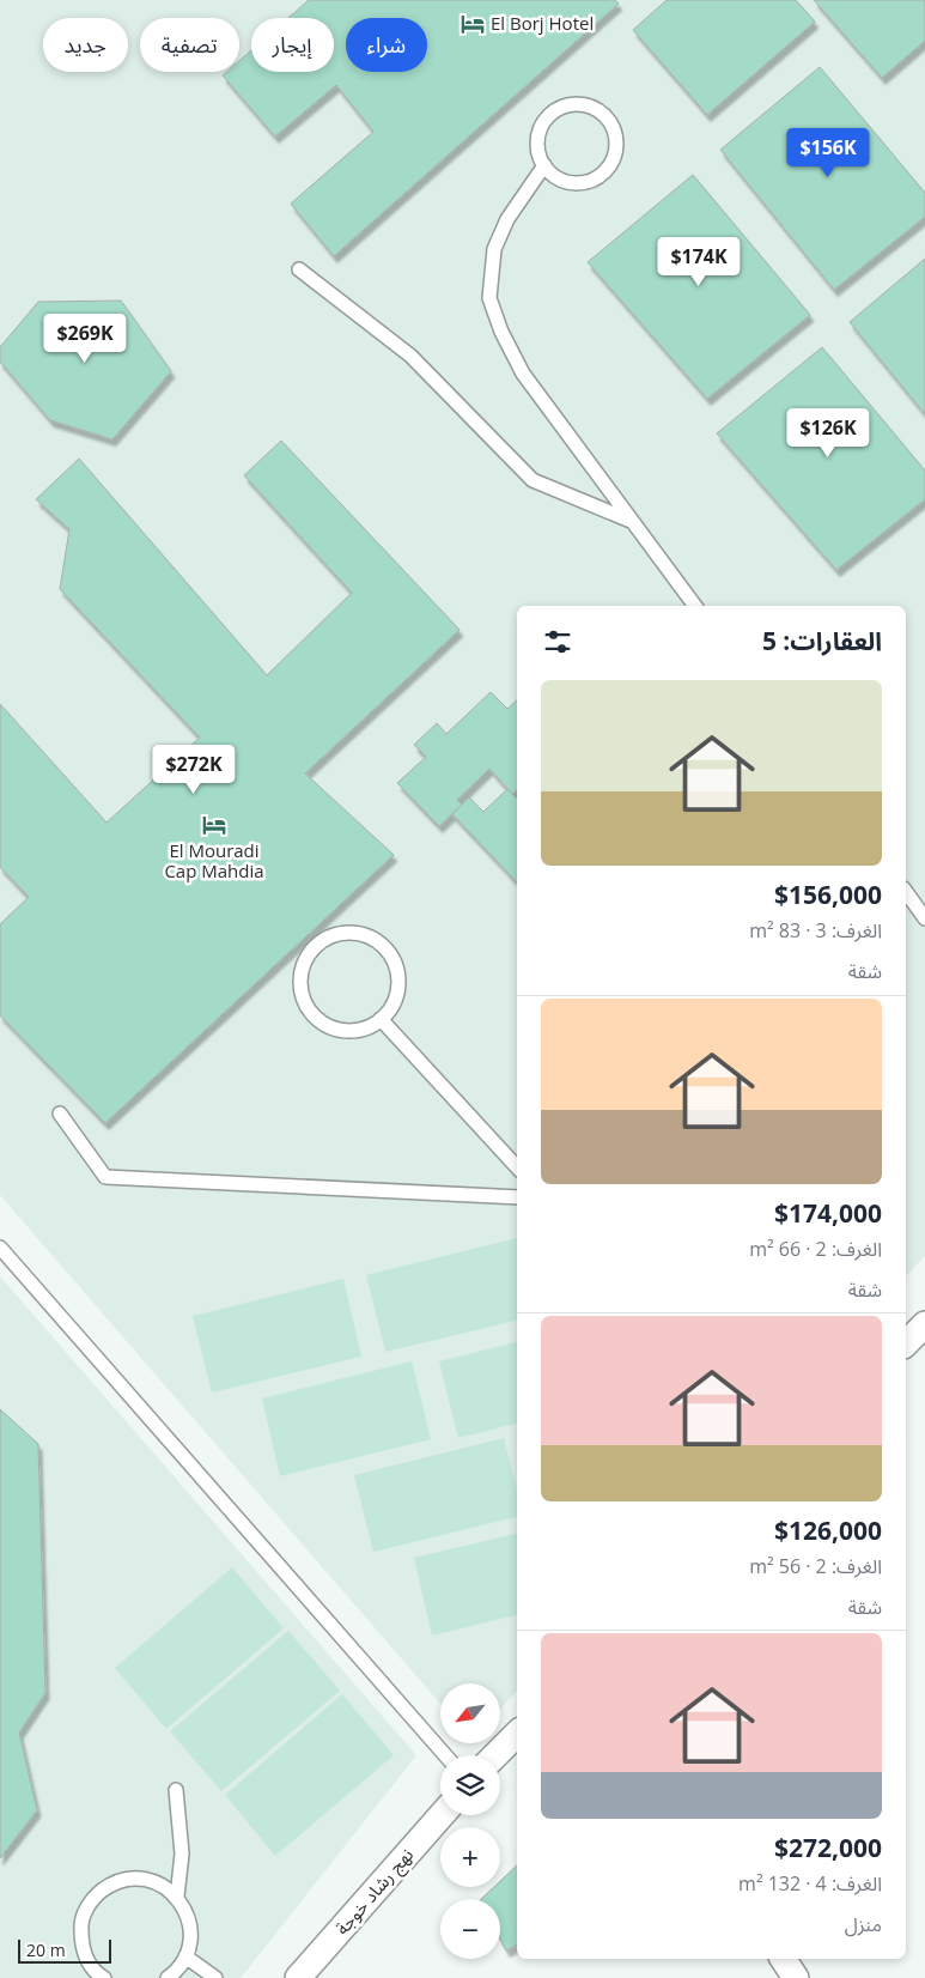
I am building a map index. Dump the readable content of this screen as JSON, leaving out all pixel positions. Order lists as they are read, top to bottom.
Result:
{
  "streets": {
    "street": ["نهج رشاد خوجة"]
  },
  "places": {
    "hotel": ["El Borj Hotel", "El Mouradi Cap Mahdia"]
  },
  "scale_bar": "20 m",
  "north": "bottom left",
  "page": {
    "chip": [
      "شراء",
      "إيجار",
      "تصفية",
      "جديد"
    ],
    "price": [
      "$156K",
      "$174K",
      "$269K",
      "$126K",
      "$272K"
    ],
    "heading": "العقارات: 5",
    "list": [
      {
        "name": "$156,000",
        "note": "الغرف: 3 · 83 m² · شقة"
      },
      {
        "name": "$174,000",
        "note": "الغرف: 2 · 66 m² · شقة"
      },
      {
        "name": "$126,000",
        "note": "الغرف: 2 · 56 m² · شقة"
      },
      {
        "name": "$272,000",
        "note": "الغرف: 4 · 132 m² · منزل"
      }
    ],
    "map_buttons": ["+", "−"],
    "scale": "20 m"
  }
}
